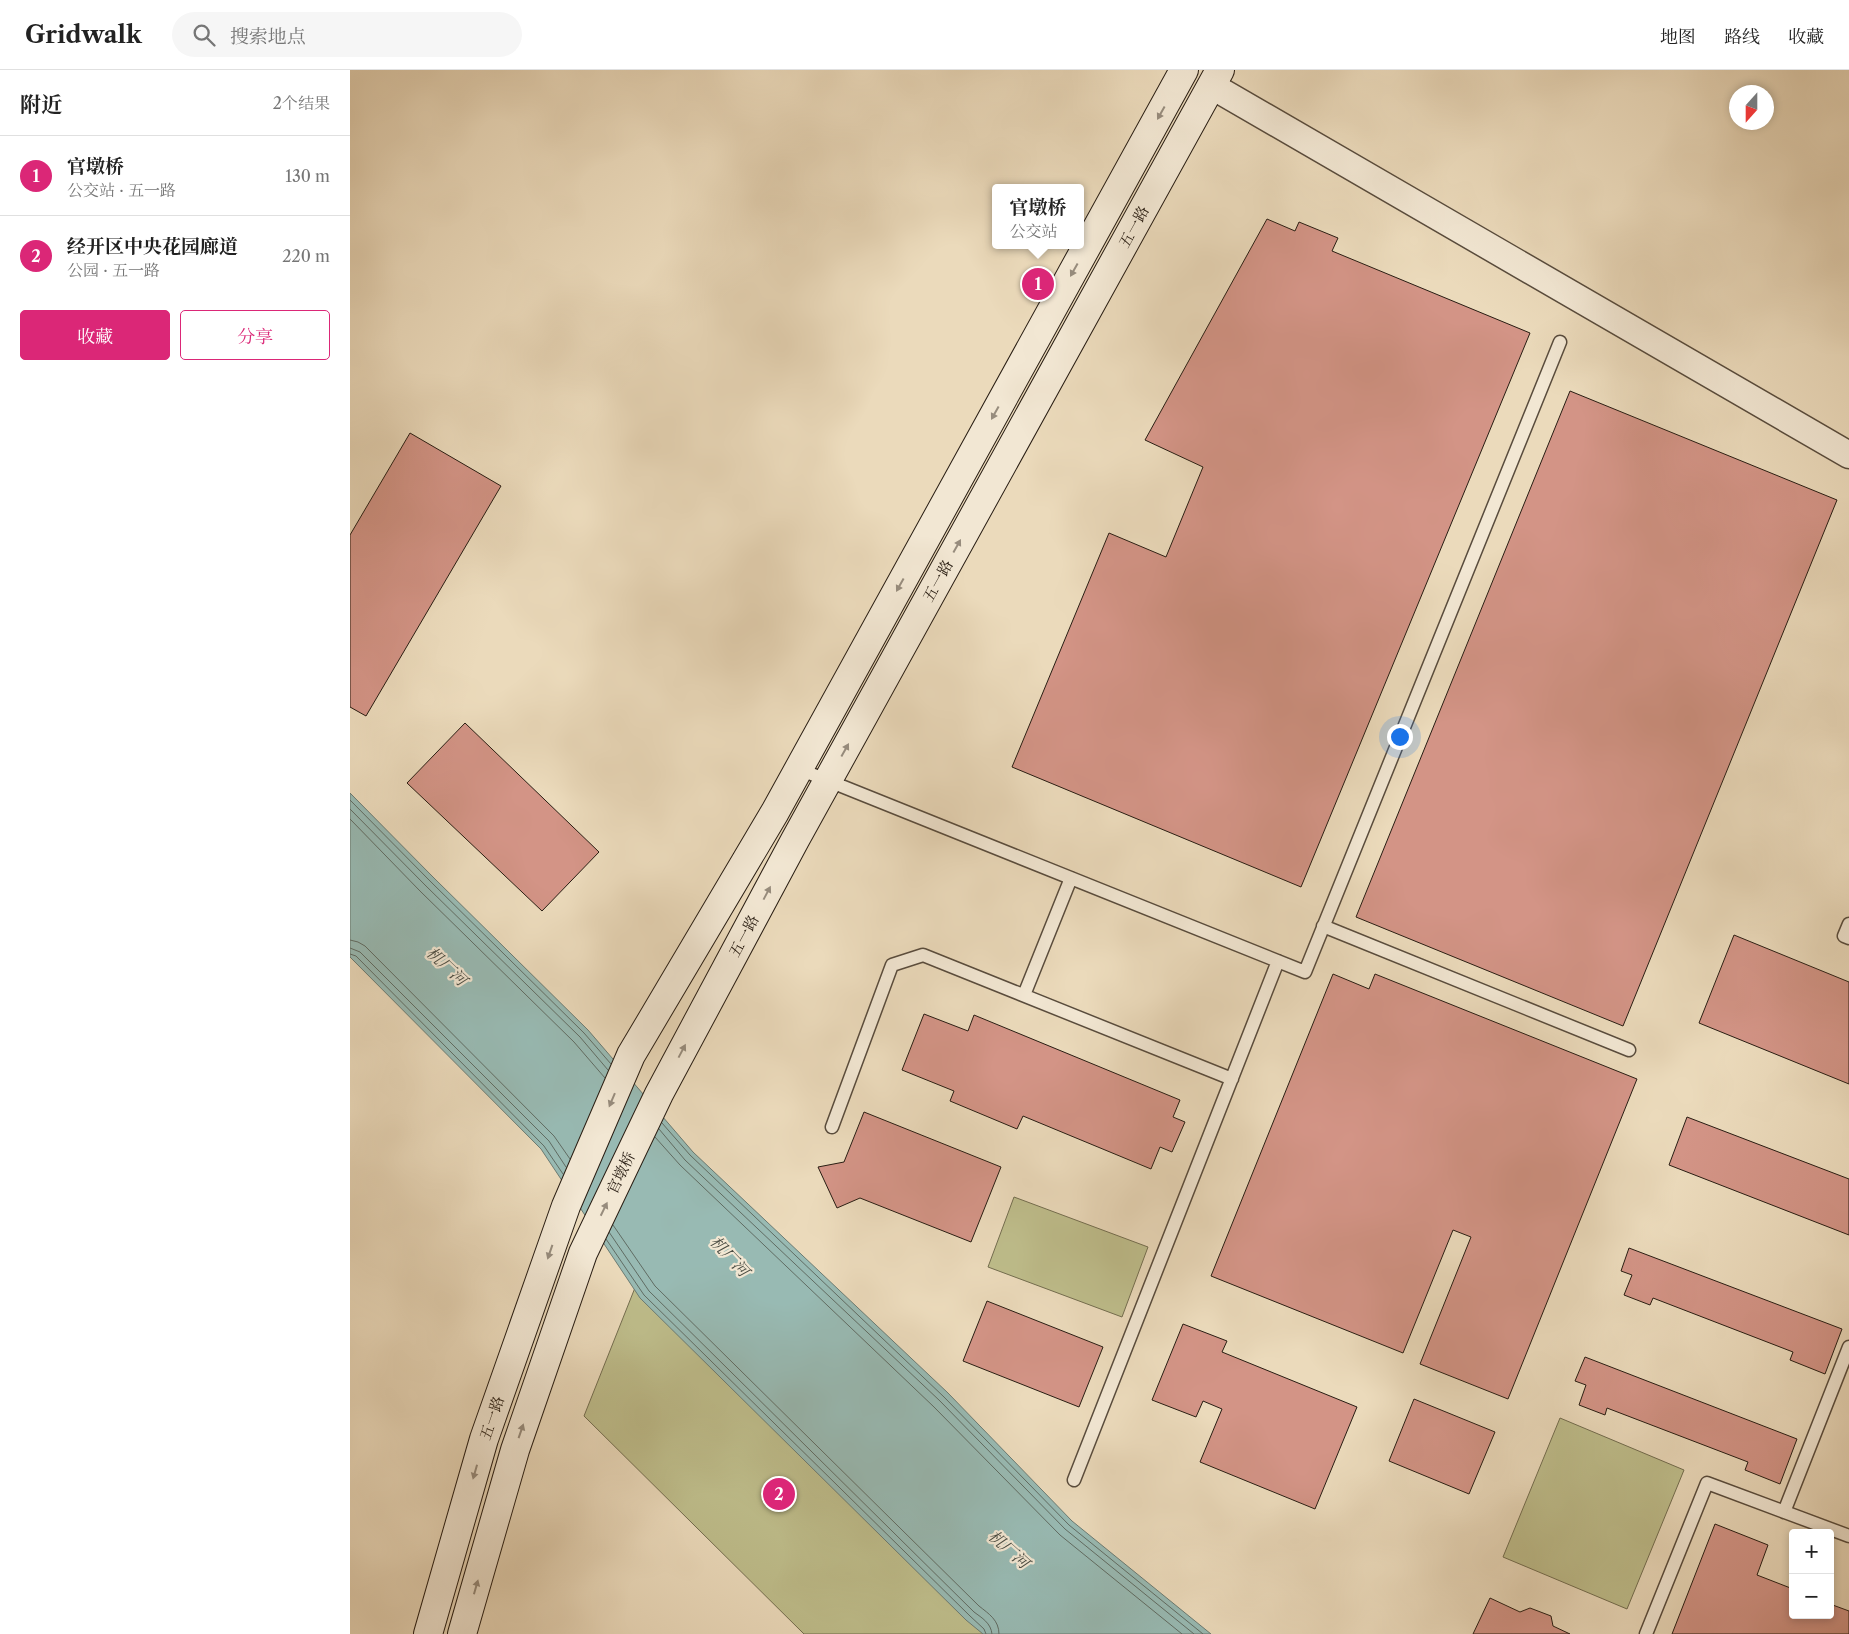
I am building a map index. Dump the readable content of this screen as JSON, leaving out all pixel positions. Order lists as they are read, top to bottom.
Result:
{
  "streets": {
    "main road": ["五一路", "官墩桥"]
  },
  "crossings": [
    ["五一路", "官墩桥"]
  ],
  "one_way": ["官墩桥"],
  "water": ["机厂河"],
  "north": "bottom",
  "page": {
    "header": "Gridwalk",
    "search": "搜索地点",
    "nav": ["地图", "路线", "收藏"],
    "heading": ["附近", "2个结果"],
    "list": [
      {
        "mark": "1",
        "name": "官墩桥",
        "note": "公交站 · 五一路",
        "value": "130 m"
      },
      {
        "mark": "2",
        "name": "经开区中央花园廊道",
        "note": "公园 · 五一路",
        "value": "220 m"
      }
    ],
    "popup": ["官墩桥", "公交站"],
    "pins": ["1", "2"],
    "buttons": ["收藏", "分享"],
    "map_buttons": ["+", "−"]
  }
}
